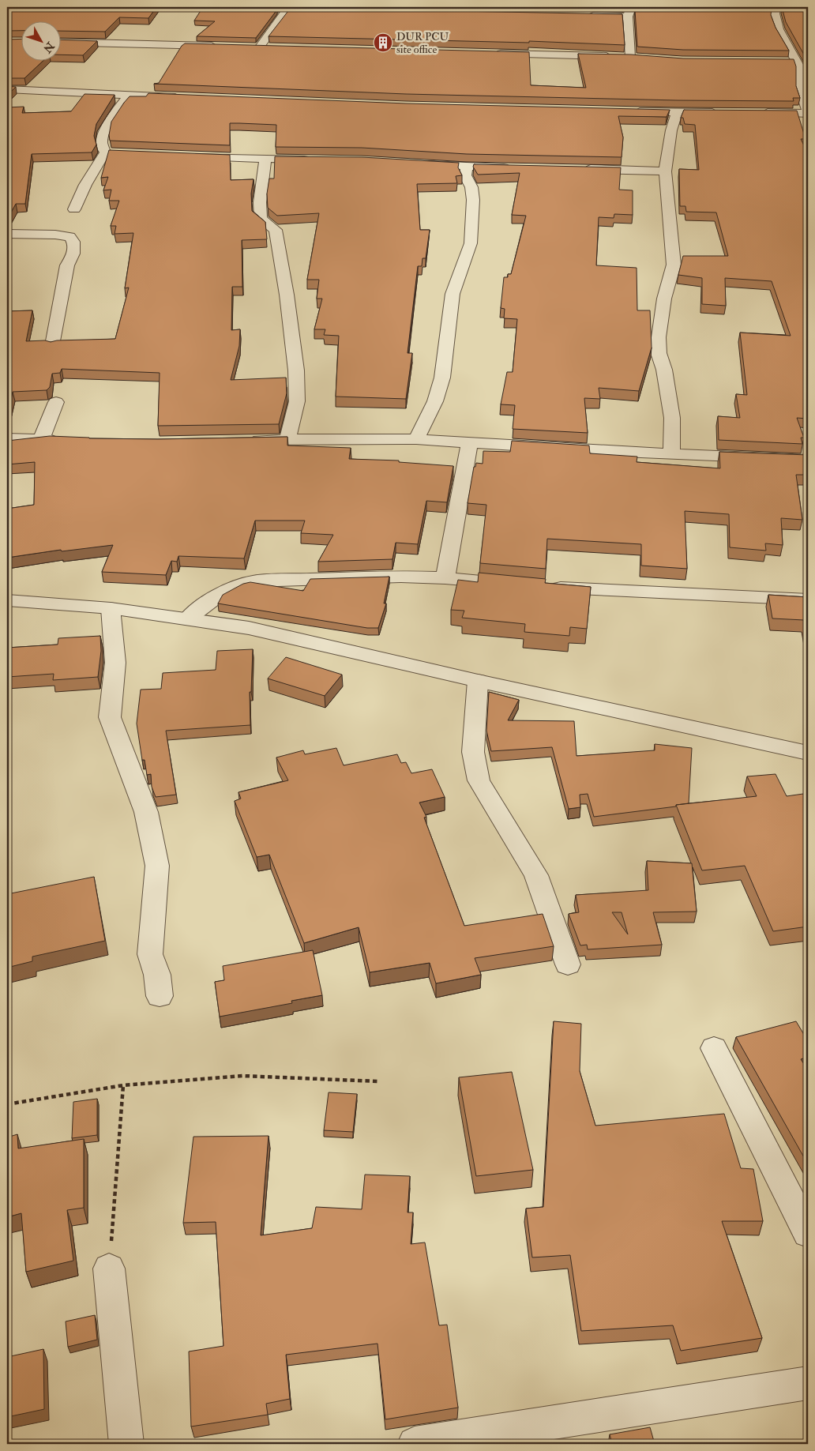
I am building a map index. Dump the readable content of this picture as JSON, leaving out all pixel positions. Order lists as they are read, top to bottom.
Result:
{
  "places": {
    "building": ["DUR PCU site office"]
  },
  "north": "bottom right"
}
